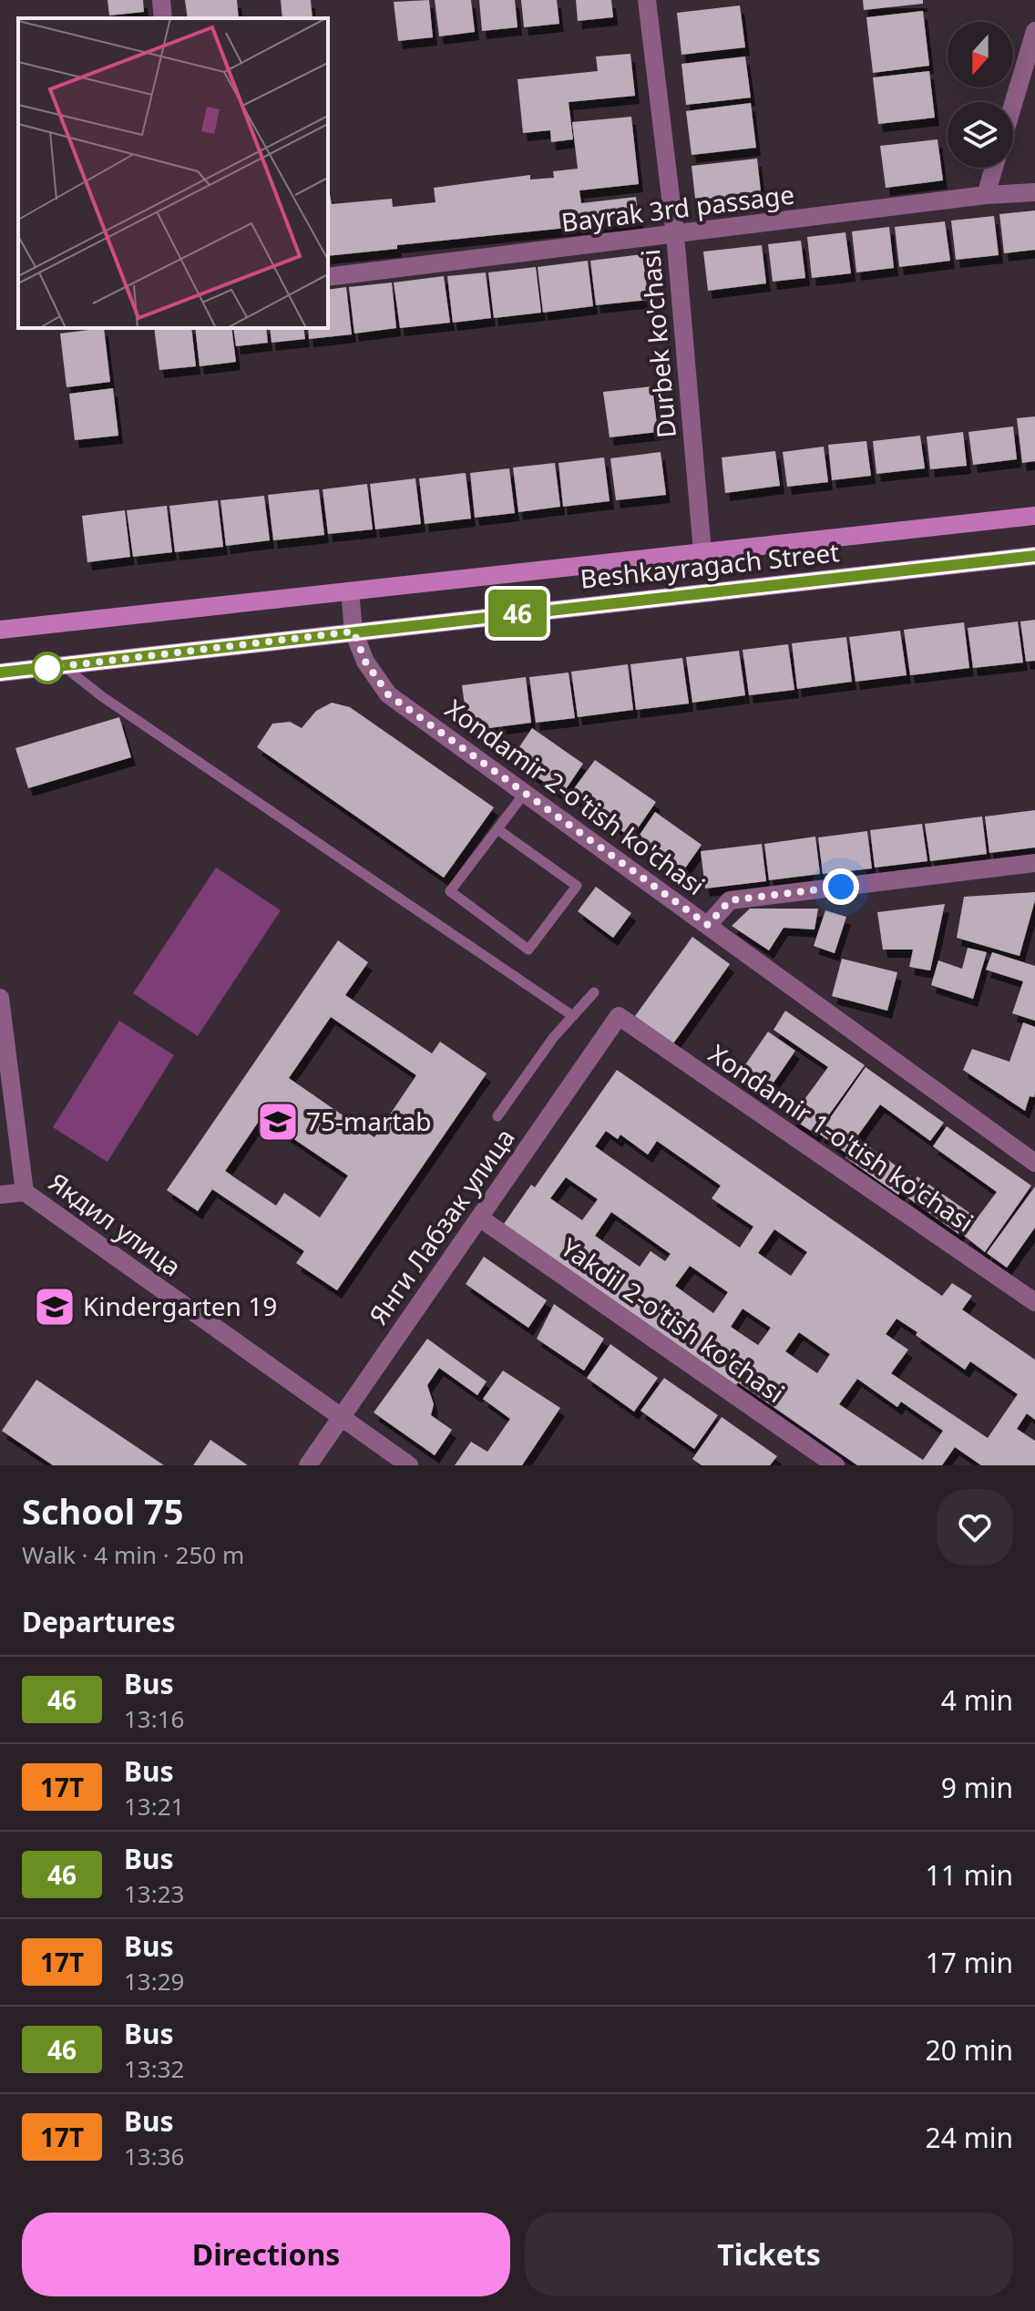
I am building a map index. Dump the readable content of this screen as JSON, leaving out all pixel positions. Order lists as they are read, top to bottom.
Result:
{
  "streets": {
    "main road": ["Beshkayragach Street"],
    "street": [
      "Bayrak 3rd passage",
      "Durbek ko'chasi",
      "Xondamir 2-o'tish ko'chasi",
      "Xondamir 1-o'tish ko'chasi",
      "Якдил улица",
      "Янги Лабзак улица",
      "Yakdil 2-o'tish ko'chasi"
    ]
  },
  "crossings": [
    ["Bayrak 3rd passage", "Durbek ko'chasi"],
    ["Durbek ko'chasi", "Beshkayragach Street"],
    ["Beshkayragach Street", "Xondamir 2-o'tish ko'chasi"],
    ["Xondamir 1-o'tish ko'chasi", "Янги Лабзак улица"],
    ["Якдил улица", "Янги Лабзак улица"],
    ["Янги Лабзак улица", "Yakdil 2-o'tish ko'chasi"]
  ],
  "places": {
    "school or university": ["75-martab", "Kindergarten 19"]
  },
  "lines": ["bus line 46"],
  "north": "bottom",
  "page": {
    "on_map": "46",
    "heading": [
      ["School 75", "Walk · 4 min · 250 m"],
      "Departures"
    ],
    "list": [
      {
        "mark": "46",
        "name": "Bus",
        "note": "13:16",
        "value": "4 min"
      },
      {
        "mark": "17T",
        "name": "Bus",
        "note": "13:21",
        "value": "9 min"
      },
      {
        "mark": "46",
        "name": "Bus",
        "note": "13:23",
        "value": "11 min"
      },
      {
        "mark": "17T",
        "name": "Bus",
        "note": "13:29",
        "value": "17 min"
      },
      {
        "mark": "46",
        "name": "Bus",
        "note": "13:32",
        "value": "20 min"
      },
      {
        "mark": "17T",
        "name": "Bus",
        "note": "13:36",
        "value": "24 min"
      }
    ],
    "buttons": ["Directions", "Tickets"]
  }
}
